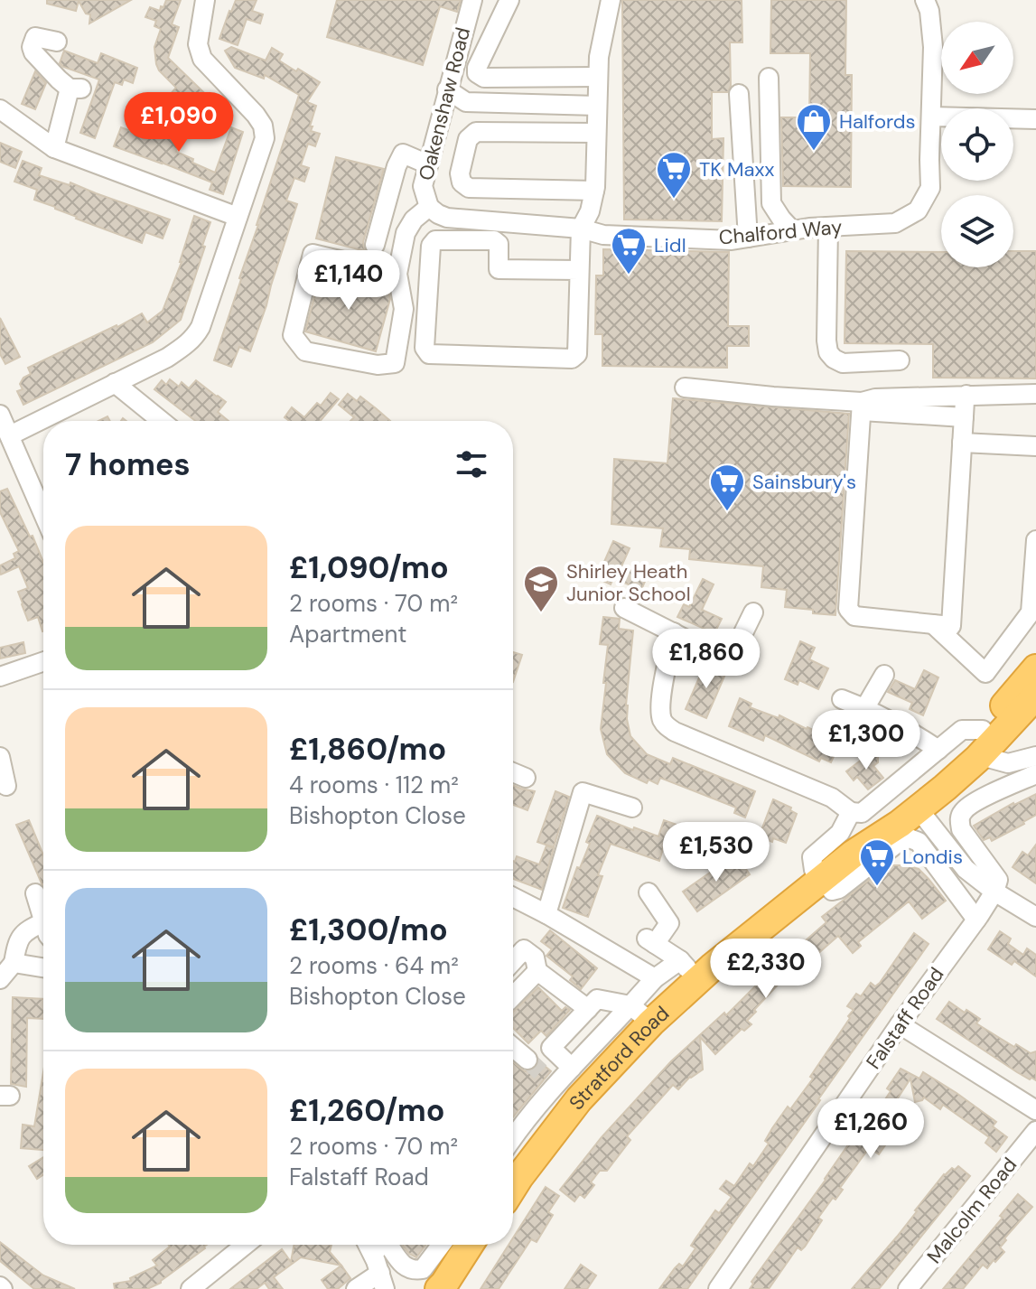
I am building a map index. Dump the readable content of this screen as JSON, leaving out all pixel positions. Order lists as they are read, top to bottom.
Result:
{
  "streets": {
    "highway": ["Stratford Road"],
    "street": [
      "Oakenshaw Road",
      "Chalford Way",
      "Falstaff Road",
      "Malcolm Road"
    ]
  },
  "crossings": [
    ["Oakenshaw Road", "Chalford Way"]
  ],
  "places": {
    "shop": ["Halfords"],
    "supermarket": [
      "TK Maxx",
      "Lidl",
      "Sainsbury's",
      "Londis"
    ],
    "school or university": ["Shirley Heath Junior School"]
  },
  "north": "bottom left",
  "page": {
    "price": [
      "£1,090",
      "£1,140",
      "£1,860",
      "£1,300",
      "£1,530",
      "£2,330",
      "£1,260"
    ],
    "heading": "7 homes",
    "list": [
      {
        "name": "£1,090/mo",
        "note": "2 rooms · 70 m² · Apartment"
      },
      {
        "name": "£1,860/mo",
        "note": "4 rooms · 112 m² · Bishopton Close"
      },
      {
        "name": "£1,300/mo",
        "note": "2 rooms · 64 m² · Bishopton Close"
      },
      {
        "name": "£1,260/mo",
        "note": "2 rooms · 70 m² · Falstaff Road"
      }
    ]
  }
}
